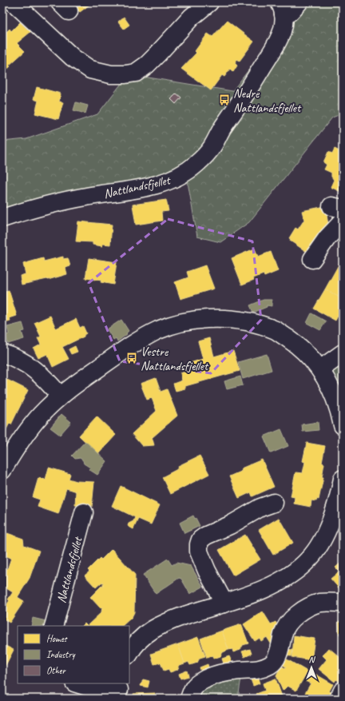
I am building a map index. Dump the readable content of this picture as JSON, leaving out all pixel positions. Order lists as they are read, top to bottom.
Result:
{
  "streets": {
    "street": ["Nattlandsfjellet"]
  },
  "places": {
    "bus stop": ["Nedre Nattlandsfjellet", "Vestre Nattlandsfjellet"]
  },
  "legend": ["Homes", "Industry", "Other"],
  "north": "top"
}
